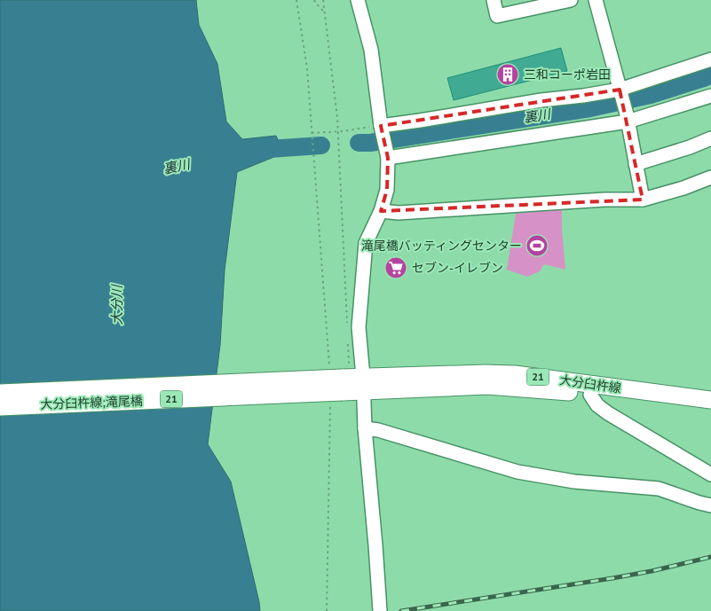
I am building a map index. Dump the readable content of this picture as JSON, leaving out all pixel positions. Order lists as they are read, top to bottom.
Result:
{
  "streets": {
    "main road": ["21", "大分臼杵線", "大分臼杵線;滝尾橋"]
  },
  "crossings": [
    ["大分臼杵線", "大分臼杵線;滝尾橋"]
  ],
  "water": ["裏川", "大分川"],
  "places": {
    "building": ["三和コーポ岩田"],
    "sports": ["滝尾橋バッティングセンター"],
    "supermarket": ["セブン-イレブン"]
  }
}
